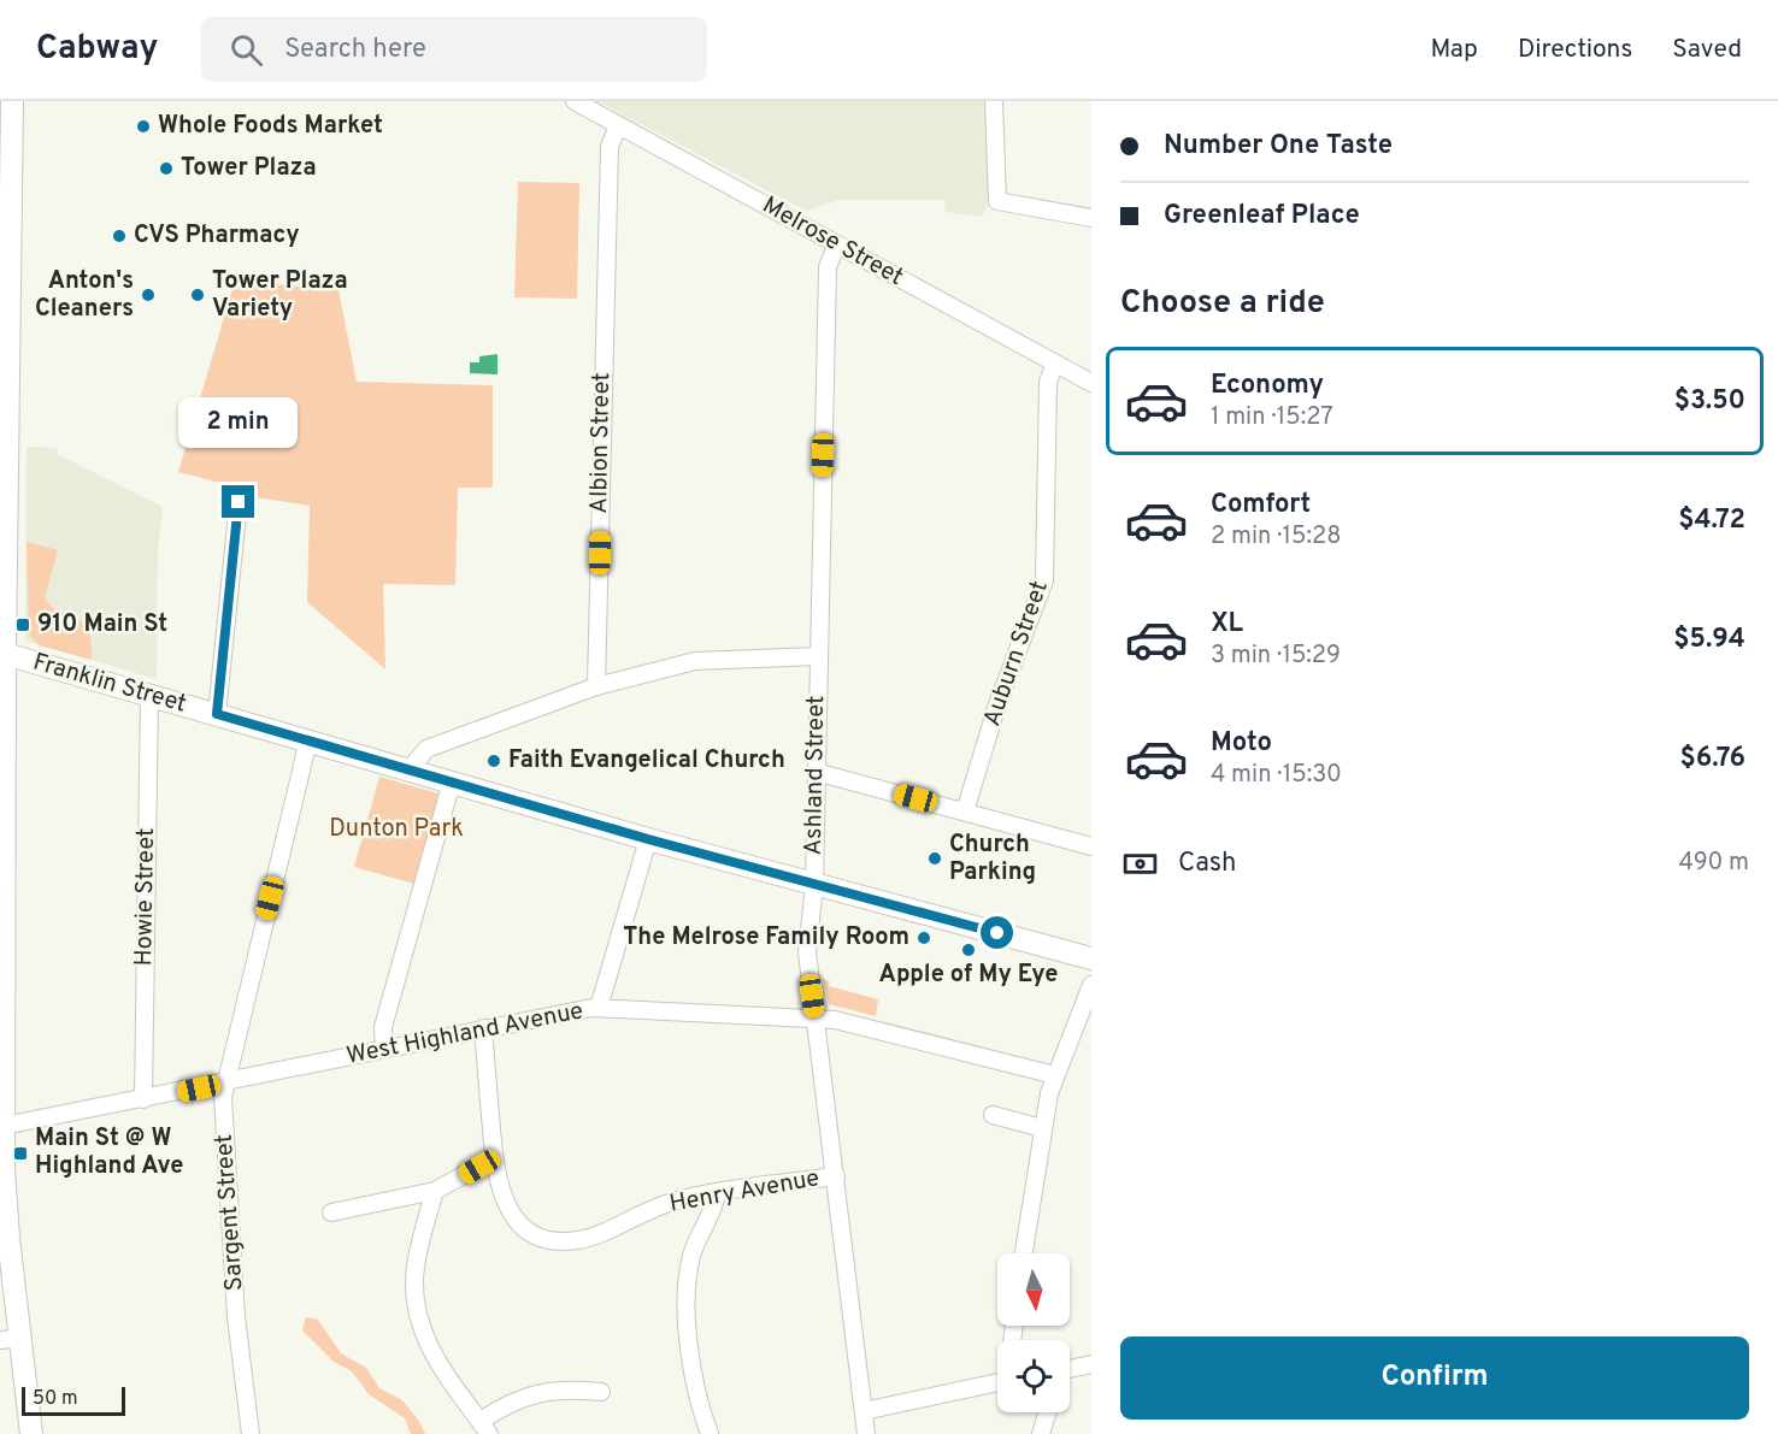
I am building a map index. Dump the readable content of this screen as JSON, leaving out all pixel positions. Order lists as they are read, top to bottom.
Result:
{
  "streets": {
    "main road": ["Franklin Street"],
    "street": [
      "Melrose Street",
      "Albion Street",
      "Auburn Street",
      "Ashland Street",
      "Howie Street",
      "West Highland Avenue",
      "Henry Avenue",
      "Sargent Street"
    ]
  },
  "crossings": [
    ["Melrose Street", "Albion Street"],
    ["Melrose Street", "Auburn Street"],
    ["Melrose Street", "Ashland Street"],
    ["Franklin Street", "Ashland Street"],
    ["Franklin Street", "Howie Street"],
    ["Franklin Street", "Sargent Street"],
    ["Ashland Street", "West Highland Avenue"],
    ["Ashland Street", "Henry Avenue"],
    ["Howie Street", "West Highland Avenue"],
    ["West Highland Avenue", "Henry Avenue"],
    ["West Highland Avenue", "Sargent Street"]
  ],
  "parks": ["Dunton Park"],
  "places": {
    "other": [
      "Whole Foods Market",
      "Tower Plaza",
      "CVS Pharmacy",
      "Anton's Cleaners",
      "Tower Plaza Variety",
      "Faith Evangelical Church",
      "Church Parking",
      "The Melrose Family Room",
      "Apple of My Eye"
    ],
    "transit": ["910 Main St", "Main St @ W Highland Ave"]
  },
  "scale_bar": "50 m",
  "north": "bottom",
  "page": {
    "header": "Cabway",
    "search": "Search here",
    "nav": ["Map", "Directions", "Saved"],
    "banner": ["Number One Taste", "Greenleaf Place"],
    "heading": "Choose a ride",
    "list": [
      {
        "name": "Economy",
        "note": "1 min · 15:27",
        "value": "$3.50"
      },
      {
        "name": "Comfort",
        "note": "2 min · 15:28",
        "value": "$4.72"
      },
      {
        "name": "XL",
        "note": "3 min · 15:29",
        "value": "$5.94"
      },
      {
        "name": "Moto",
        "note": "4 min · 15:30",
        "value": "$6.76"
      }
    ],
    "bubble": "2 min",
    "pay": ["Cash", "490 m"],
    "buttons": "Confirm",
    "scale": "50 m"
  }
}
